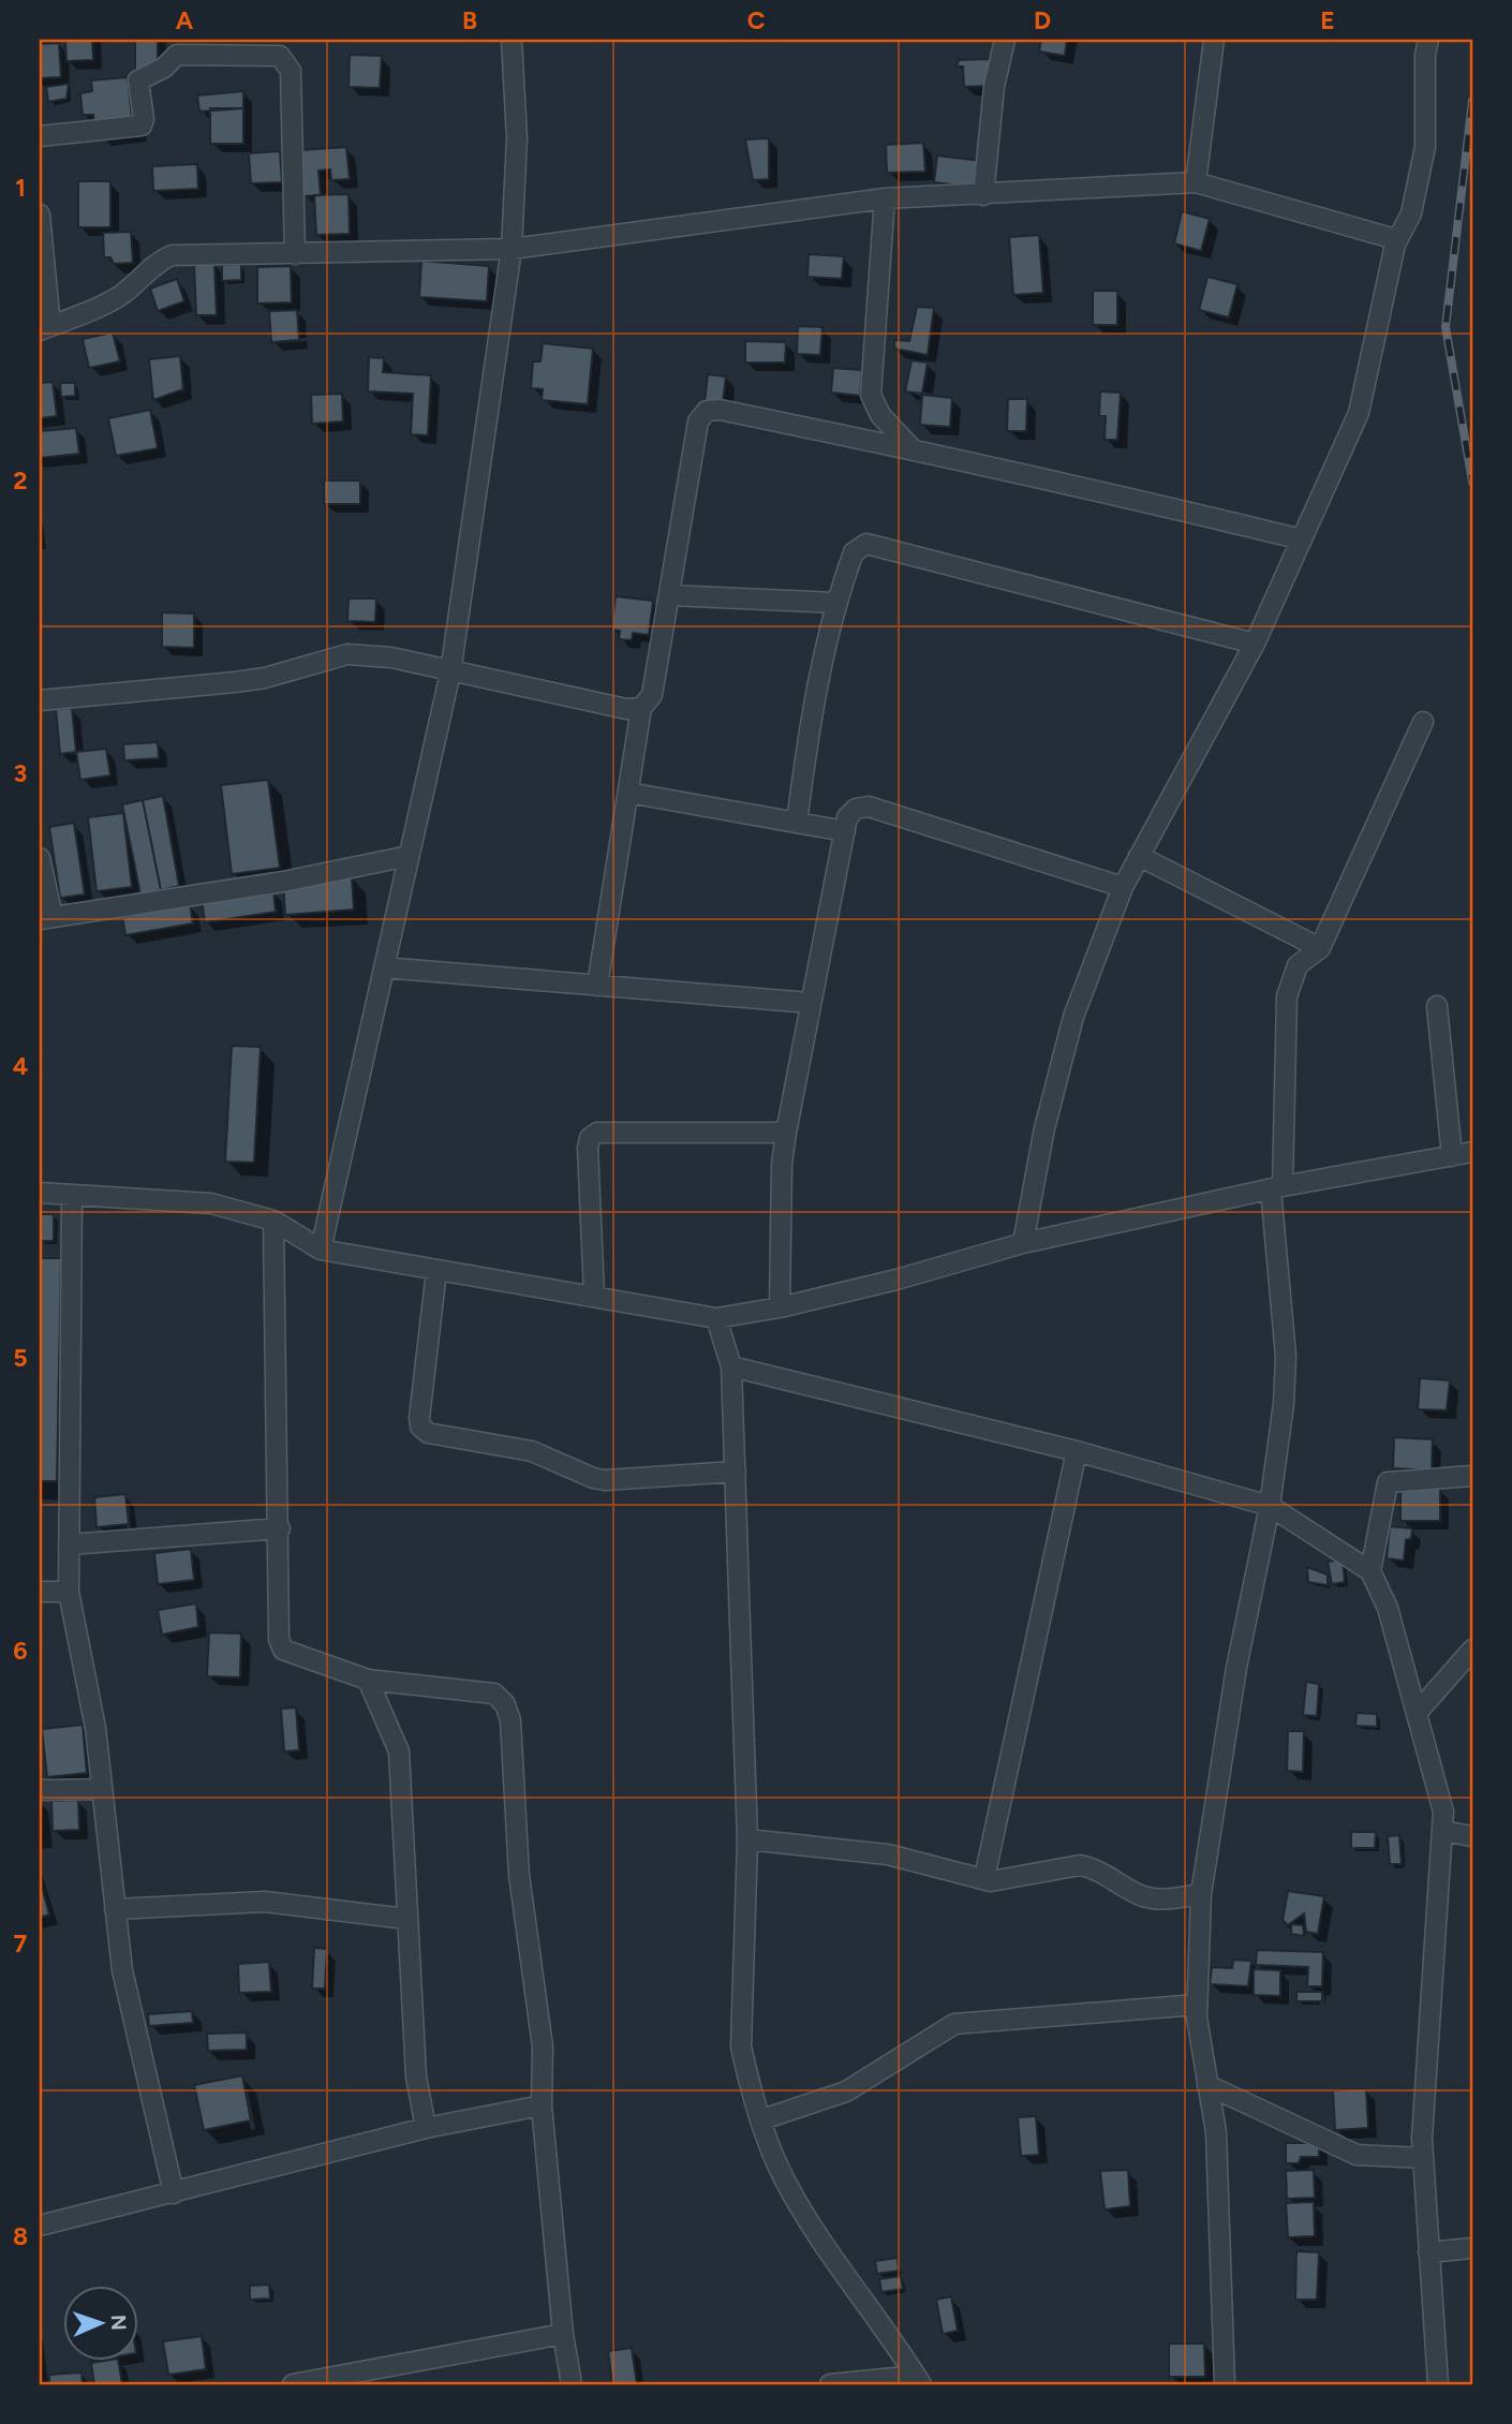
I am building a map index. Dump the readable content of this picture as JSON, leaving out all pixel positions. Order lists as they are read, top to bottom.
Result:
{
  "north": "right",
  "grid": {
    "columns": [
      "A",
      "B",
      "C",
      "D",
      "E"
    ],
    "rows": [
      "1",
      "2",
      "3",
      "4",
      "5",
      "6",
      "7",
      "8"
    ]
  }
}
